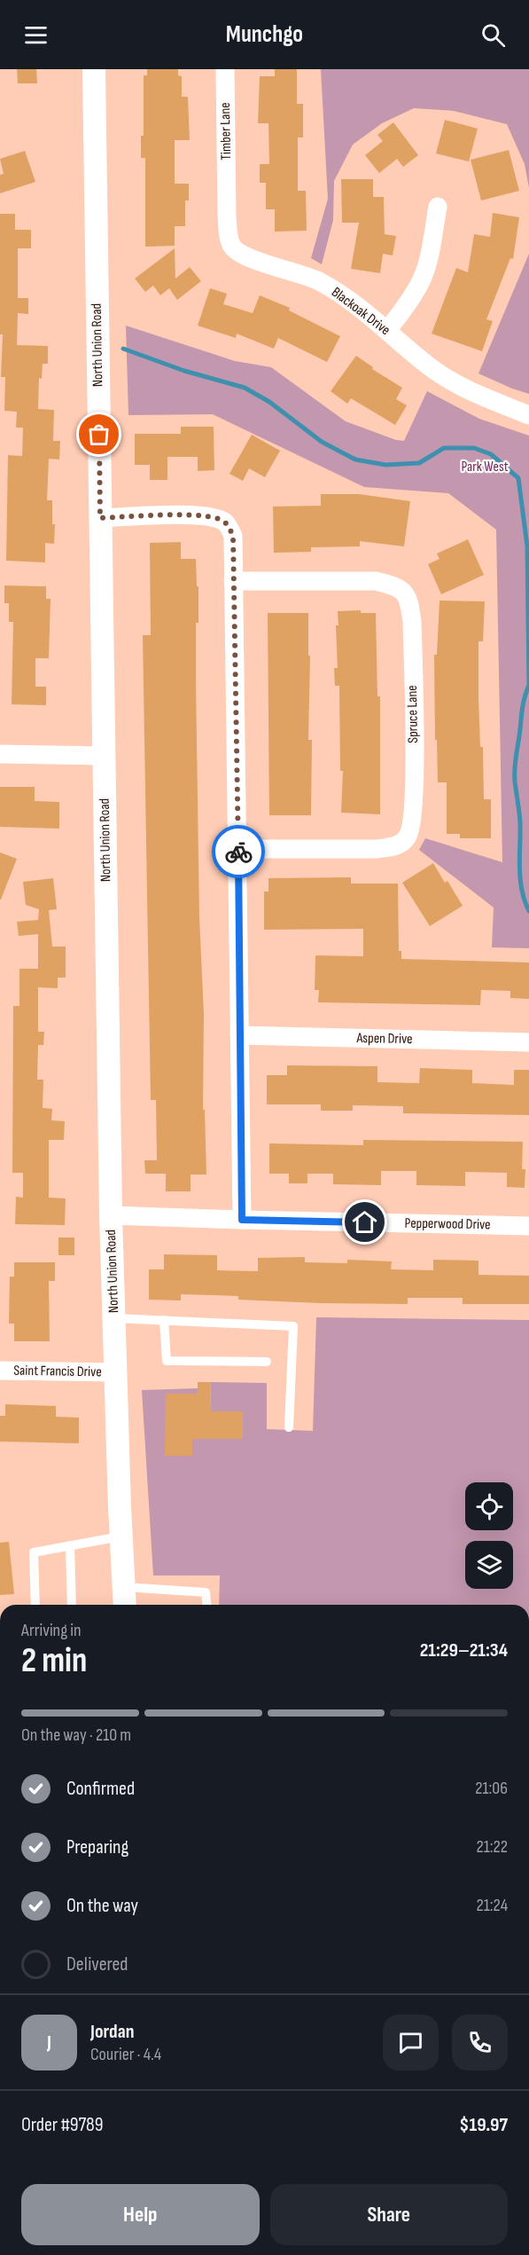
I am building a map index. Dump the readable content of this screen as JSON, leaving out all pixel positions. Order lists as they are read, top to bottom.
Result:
{
  "streets": {
    "street": [
      "Timber Lane",
      "Blackoak Drive",
      "North Union Road",
      "Spruce Lane",
      "Aspen Drive",
      "Pepperwood Drive",
      "Saint Francis Drive"
    ]
  },
  "crossings": [
    ["Timber Lane", "Blackoak Drive"],
    ["North Union Road", "Pepperwood Drive"],
    ["North Union Road", "Saint Francis Drive"]
  ],
  "parks": ["Park West"],
  "page": {
    "header": "Munchgo",
    "heading": ["2 min", "Arriving in", "21:29–21:34"],
    "panel": [
      "Jordan",
      "Courier · 4.4",
      "Order #9789",
      "$19.97"
    ],
    "bar": "On the way · 210 m",
    "list": [
      ["Confirmed", "21:06"],
      ["Preparing", "21:22"],
      ["On the way", "21:24"],
      "Delivered"
    ],
    "round": "J",
    "buttons": ["Help", "Share"]
  }
}
